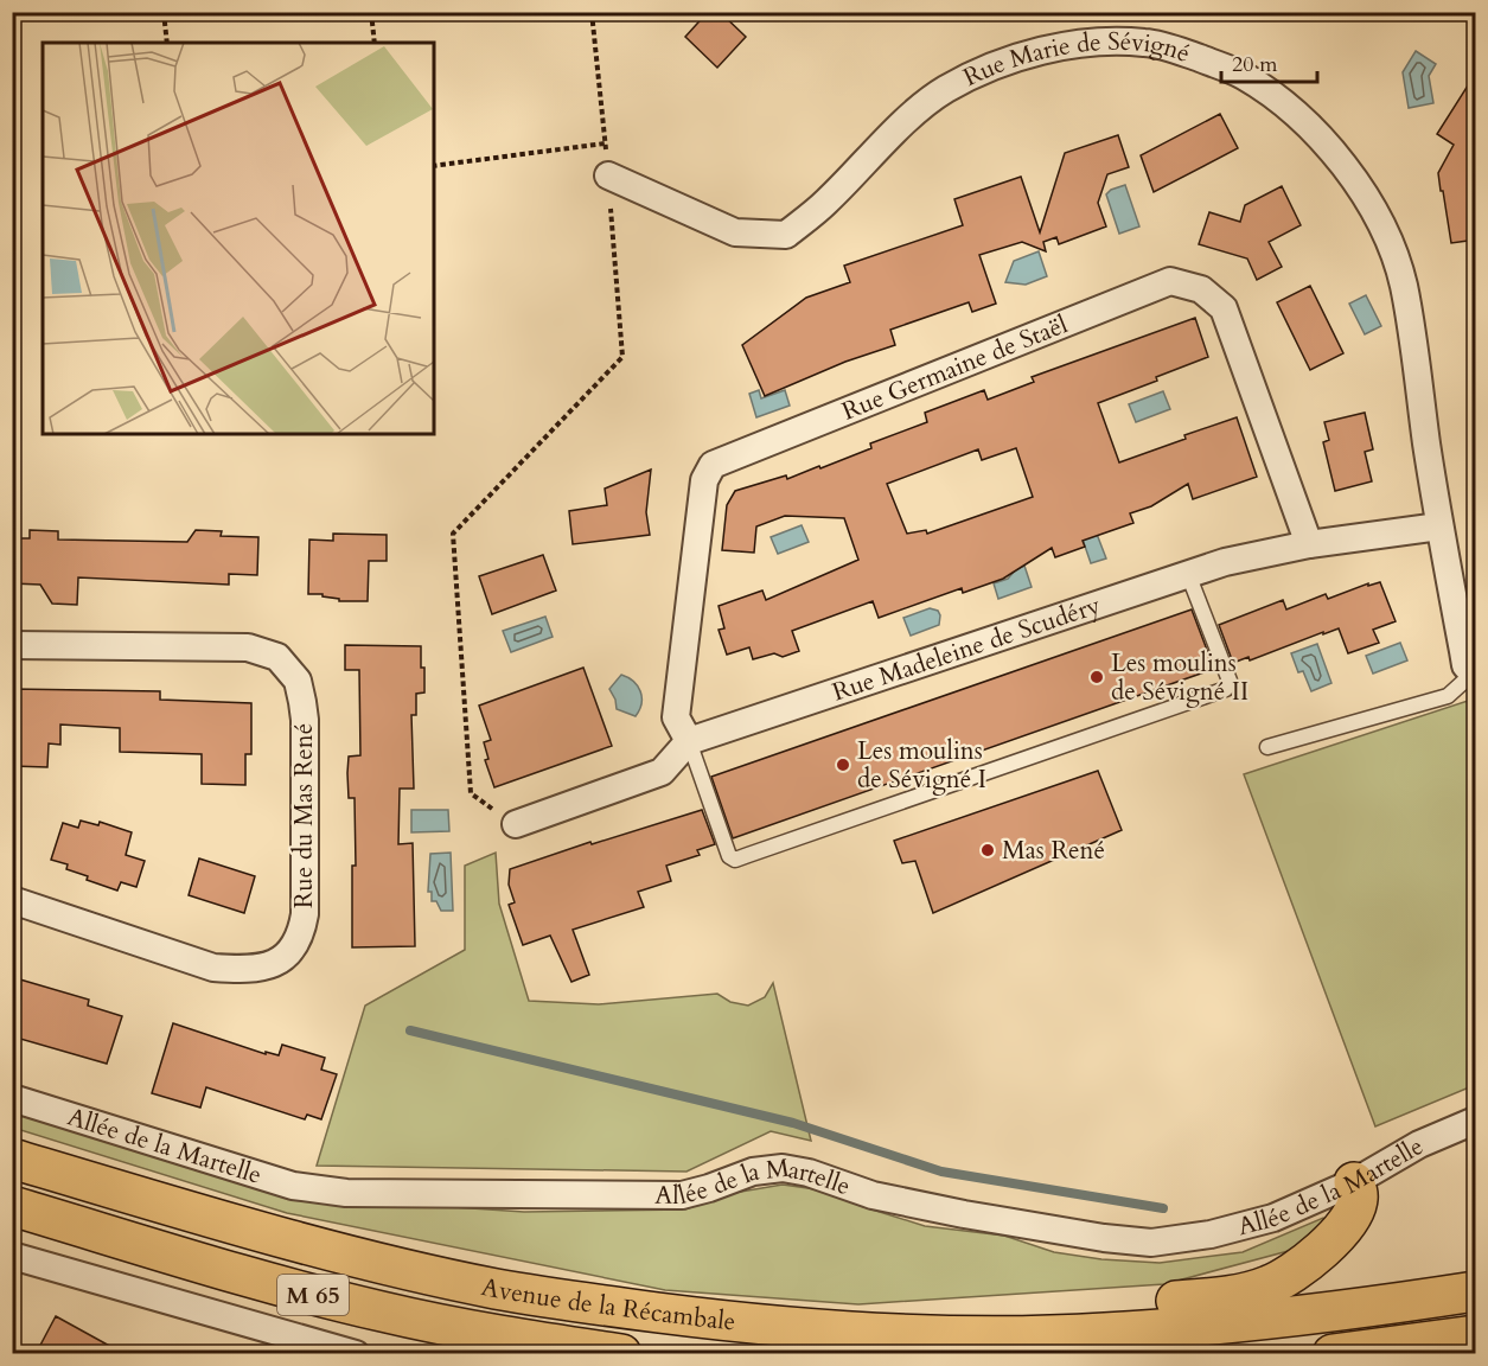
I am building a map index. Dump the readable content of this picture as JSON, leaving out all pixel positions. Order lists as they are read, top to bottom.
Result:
{
  "streets": {
    "main road": ["M 65", "Avenue de la Récambale"],
    "street": [
      "Rue Marie de Sévigné",
      "Rue Germaine de Staël",
      "Rue Madeleine de Scudéry",
      "Rue du Mas René",
      "Allée de la Martelle"
    ]
  },
  "crossings": [
    ["Rue Marie de Sévigné", "Rue Madeleine de Scudéry"],
    ["Rue Germaine de Staël", "Rue Madeleine de Scudéry"]
  ],
  "places": ["Les moulins de Sévigné II", "Les moulins de Sévigné I", "Mas René"],
  "scale_bar": "20 m"
}
